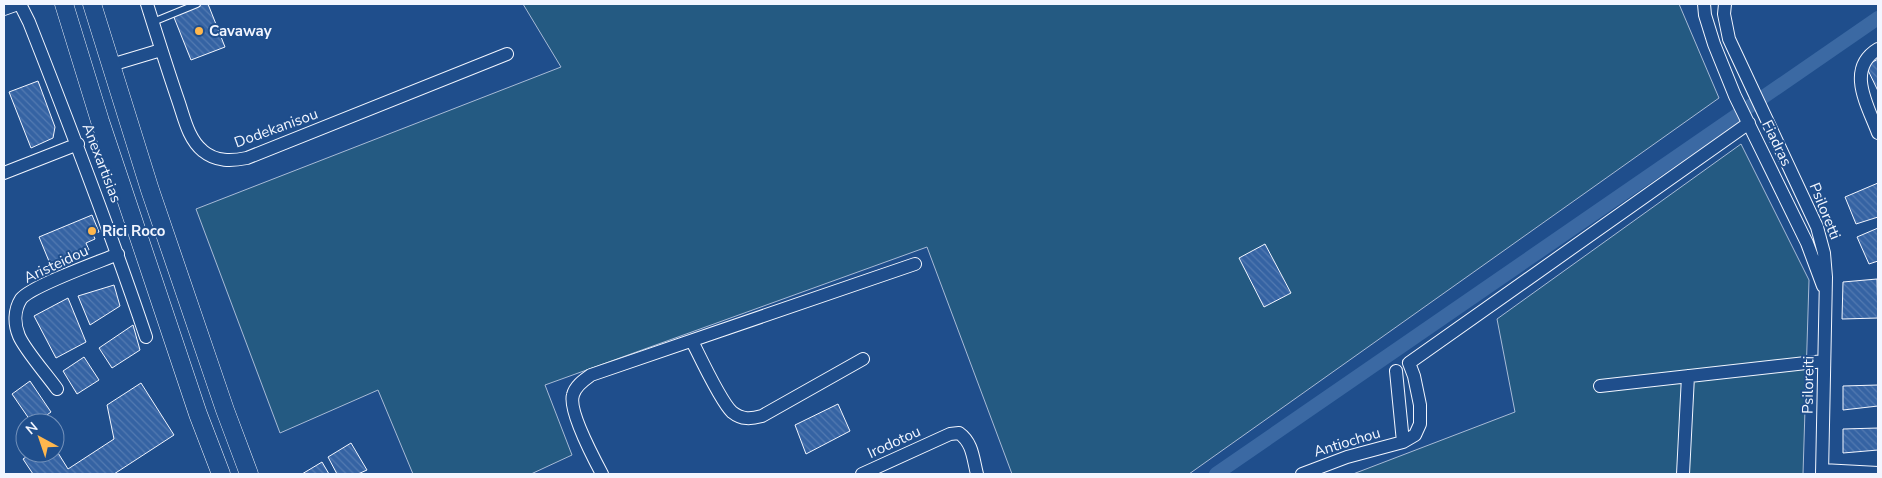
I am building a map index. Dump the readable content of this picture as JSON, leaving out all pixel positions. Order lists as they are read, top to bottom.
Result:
{
  "streets": {
    "street": [
      "Dodekanisou",
      "Fiadras",
      "Anexartisias",
      "Psiloretti",
      "Aristeidou",
      "Psiloreiti",
      "Irodotou",
      "Antiochou"
    ]
  },
  "crossings": [
    ["Fiadras", "Psiloretti"],
    ["Fiadras", "Psiloreiti"],
    ["Fiadras", "Antiochou"],
    ["Anexartisias", "Aristeidou"],
    ["Psiloretti", "Psiloreiti"]
  ],
  "places": ["Cavaway", "Rici Roco"],
  "north": "top left"
}
